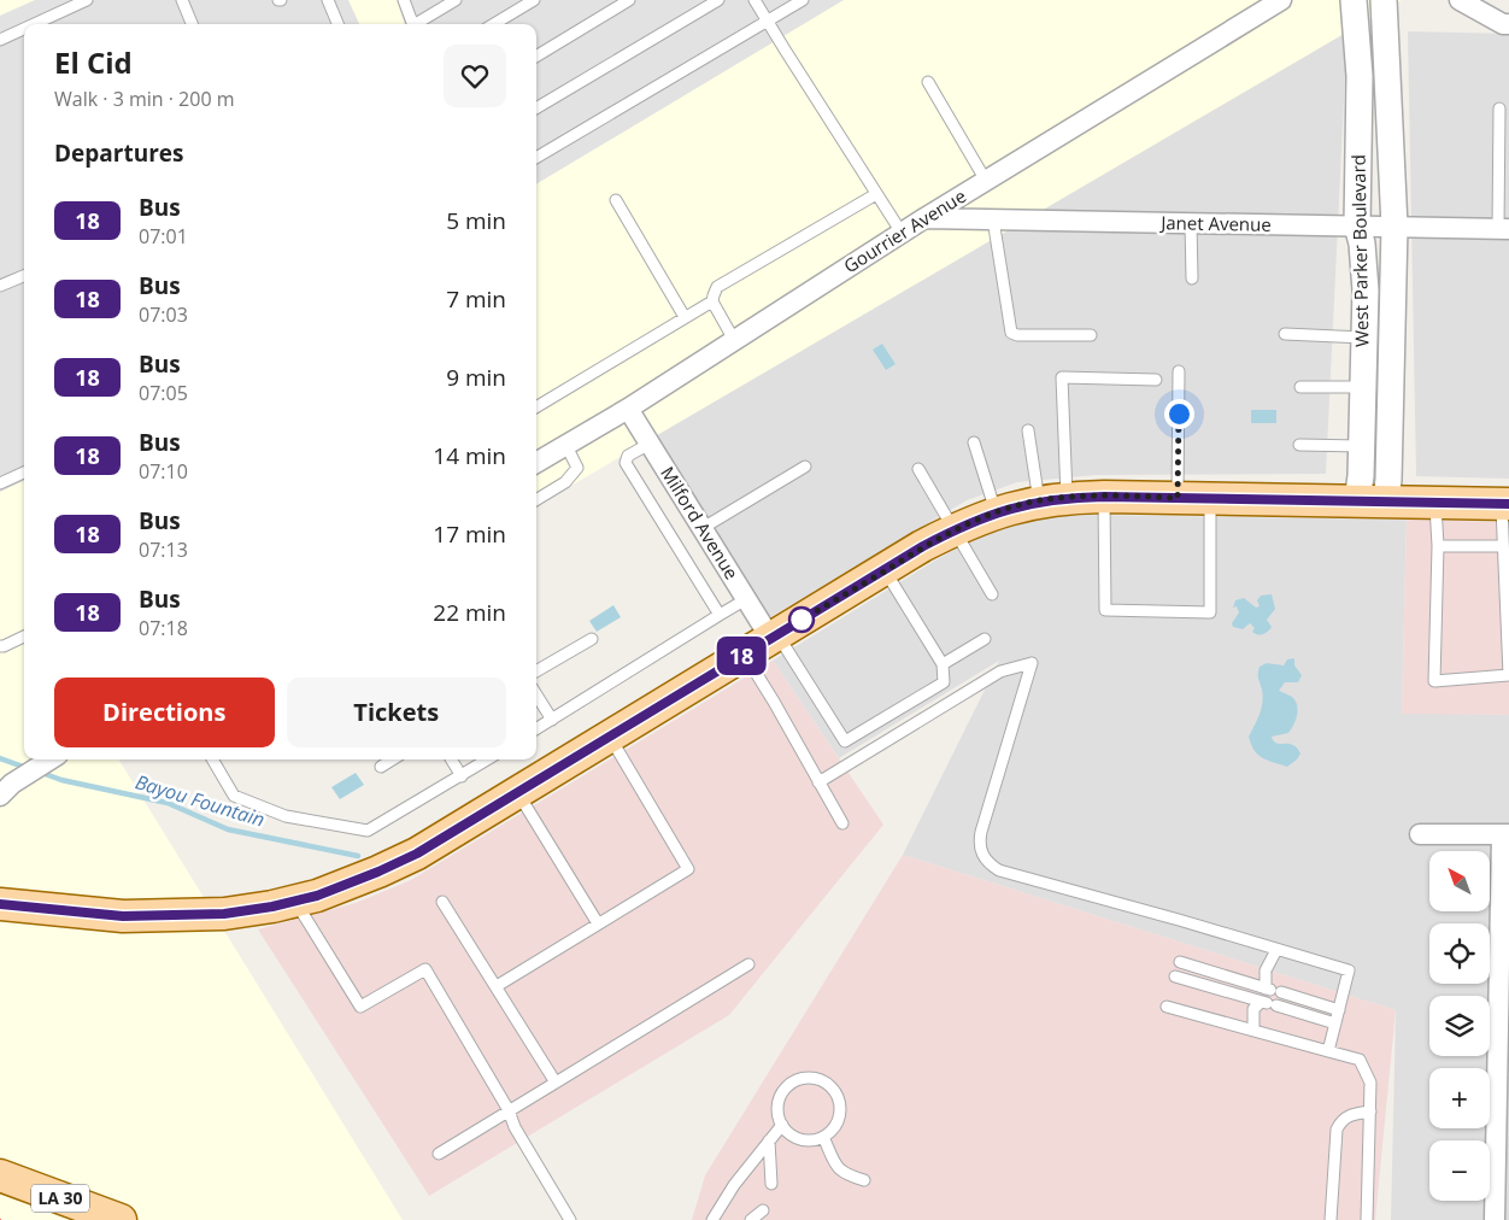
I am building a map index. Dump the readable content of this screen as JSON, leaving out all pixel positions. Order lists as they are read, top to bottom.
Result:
{
  "streets": {
    "main road": ["LA 30"],
    "street": [
      "Janet Avenue",
      "Gourrier Avenue",
      "West Parker Boulevard",
      "Milford Avenue"
    ]
  },
  "crossings": [
    ["Janet Avenue", "Gourrier Avenue"],
    ["Janet Avenue", "West Parker Boulevard"],
    ["Gourrier Avenue", "Milford Avenue"]
  ],
  "water": ["Bayou Fountain"],
  "lines": ["bus line 18"],
  "north": "top left",
  "page": {
    "on_map": "18",
    "heading": [
      ["El Cid", "Walk · 3 min · 200 m"],
      "Departures"
    ],
    "list": [
      {
        "mark": "18",
        "name": "Bus",
        "note": "07:01",
        "value": "5 min"
      },
      {
        "mark": "18",
        "name": "Bus",
        "note": "07:03",
        "value": "7 min"
      },
      {
        "mark": "18",
        "name": "Bus",
        "note": "07:05",
        "value": "9 min"
      },
      {
        "mark": "18",
        "name": "Bus",
        "note": "07:10",
        "value": "14 min"
      },
      {
        "mark": "18",
        "name": "Bus",
        "note": "07:13",
        "value": "17 min"
      },
      {
        "mark": "18",
        "name": "Bus",
        "note": "07:18",
        "value": "22 min"
      }
    ],
    "buttons": ["Directions", "Tickets"],
    "map_buttons": ["+", "−"]
  }
}
